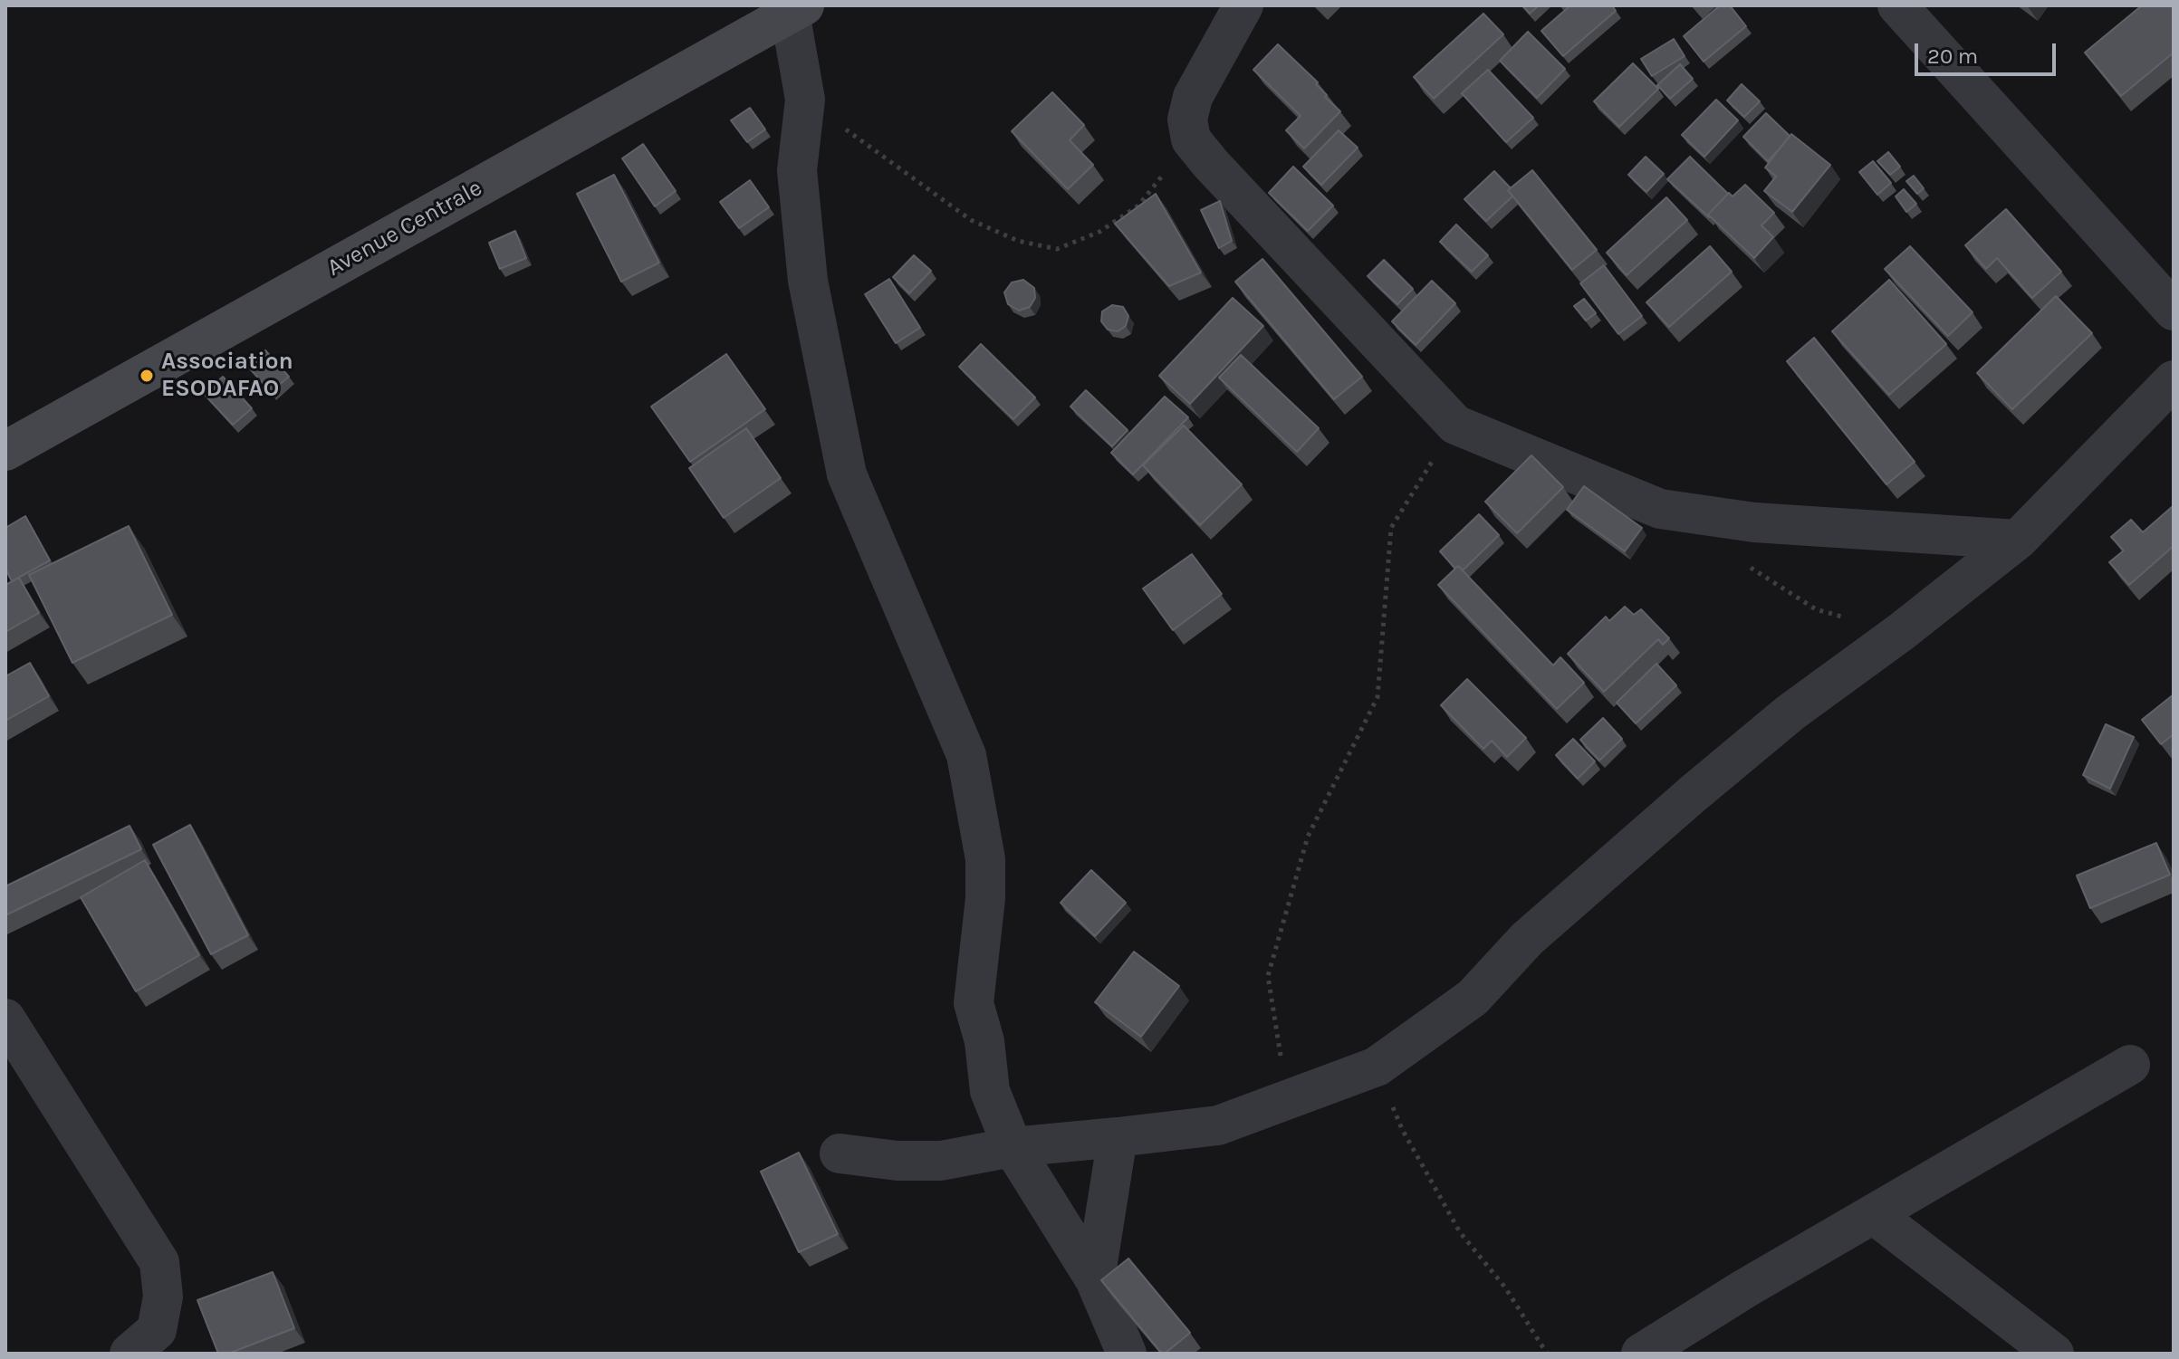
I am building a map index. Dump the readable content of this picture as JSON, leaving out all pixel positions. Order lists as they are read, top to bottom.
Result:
{
  "streets": {
    "main road": ["Avenue Centrale"]
  },
  "places": ["Association ESODAFAO"],
  "scale_bar": "20 m"
}
